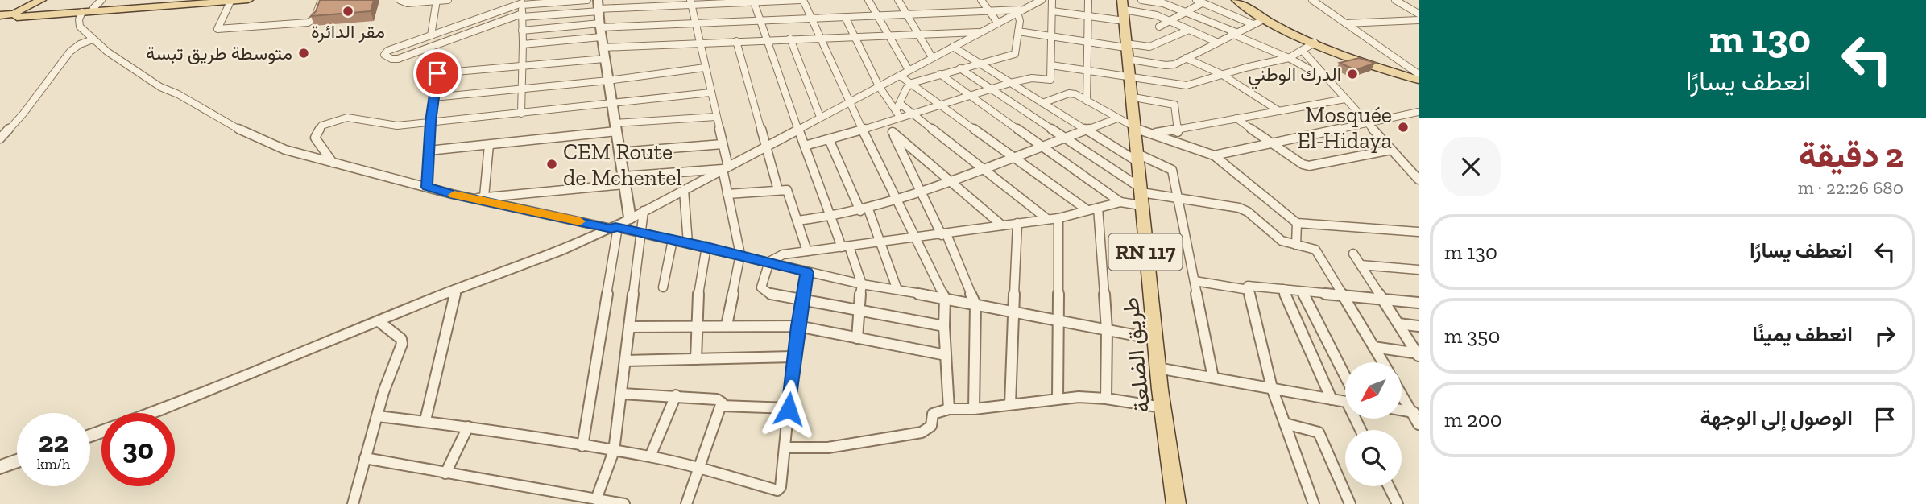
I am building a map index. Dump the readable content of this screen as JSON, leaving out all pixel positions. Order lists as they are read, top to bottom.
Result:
{
  "streets": {
    "main road": ["RN 117", "طريق الضلعة"]
  },
  "places": [
    "مقر الدائرة",
    "متوسطة طريق تبسة",
    "الدرك الوطني",
    "Mosquée El-Hidaya",
    "CEM Route de Mchentel"
  ],
  "north": "bottom left",
  "page": {
    "turn": ["130 m", "انعطف يسارًا"],
    "heading": ["2 دقيقة", "680 m · 22:26"],
    "list": [
      {
        "name": "انعطف يسارًا",
        "value": "130 m"
      },
      {
        "name": "انعطف يمينًا",
        "value": "350 m"
      },
      {
        "name": "الوصول إلى الوجهة",
        "value": "200 m"
      }
    ],
    "speed": "22 km/h",
    "limit": "30"
  }
}
